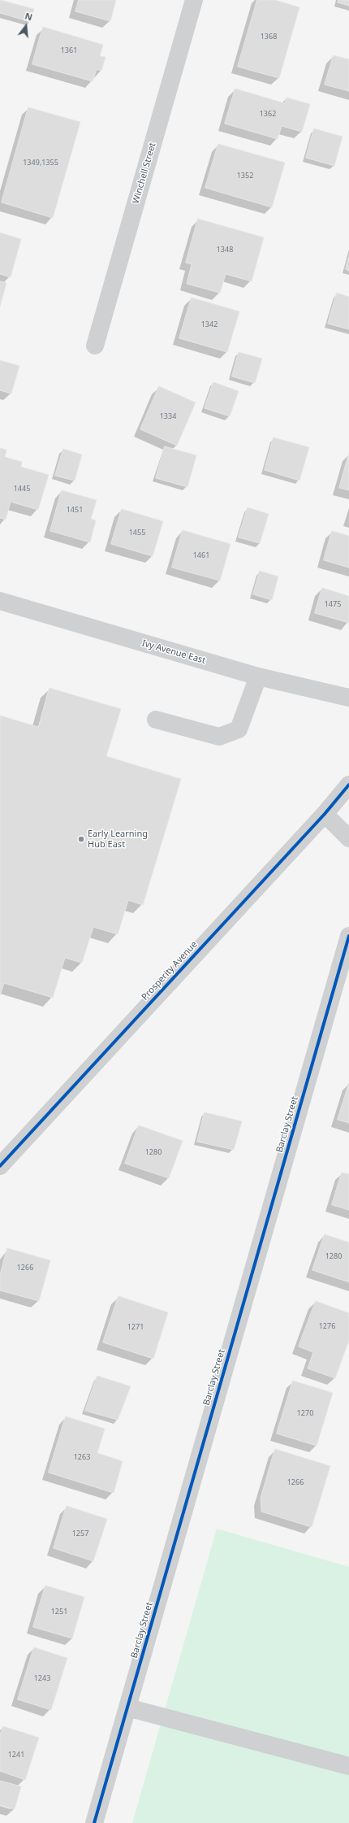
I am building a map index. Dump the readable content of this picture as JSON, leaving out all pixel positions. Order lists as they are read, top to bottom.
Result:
{
  "streets": {
    "street": [
      "Winchell Street",
      "Ivy Avenue East",
      "Prosperity Avenue",
      "Barclay Street"
    ]
  },
  "places": ["Early Learning Hub East"],
  "house_numbers": [
    "1368",
    "1361",
    "1362",
    "1349,1355",
    "1352",
    "1348",
    "1342",
    "1334",
    "1445",
    "1451",
    "1455",
    "1461",
    "1475",
    "1280",
    "1280",
    "1266",
    "1276",
    "1271",
    "1270",
    "1263",
    "1266",
    "1257",
    "1251",
    "1243",
    "1241"
  ],
  "north": "top"
}
